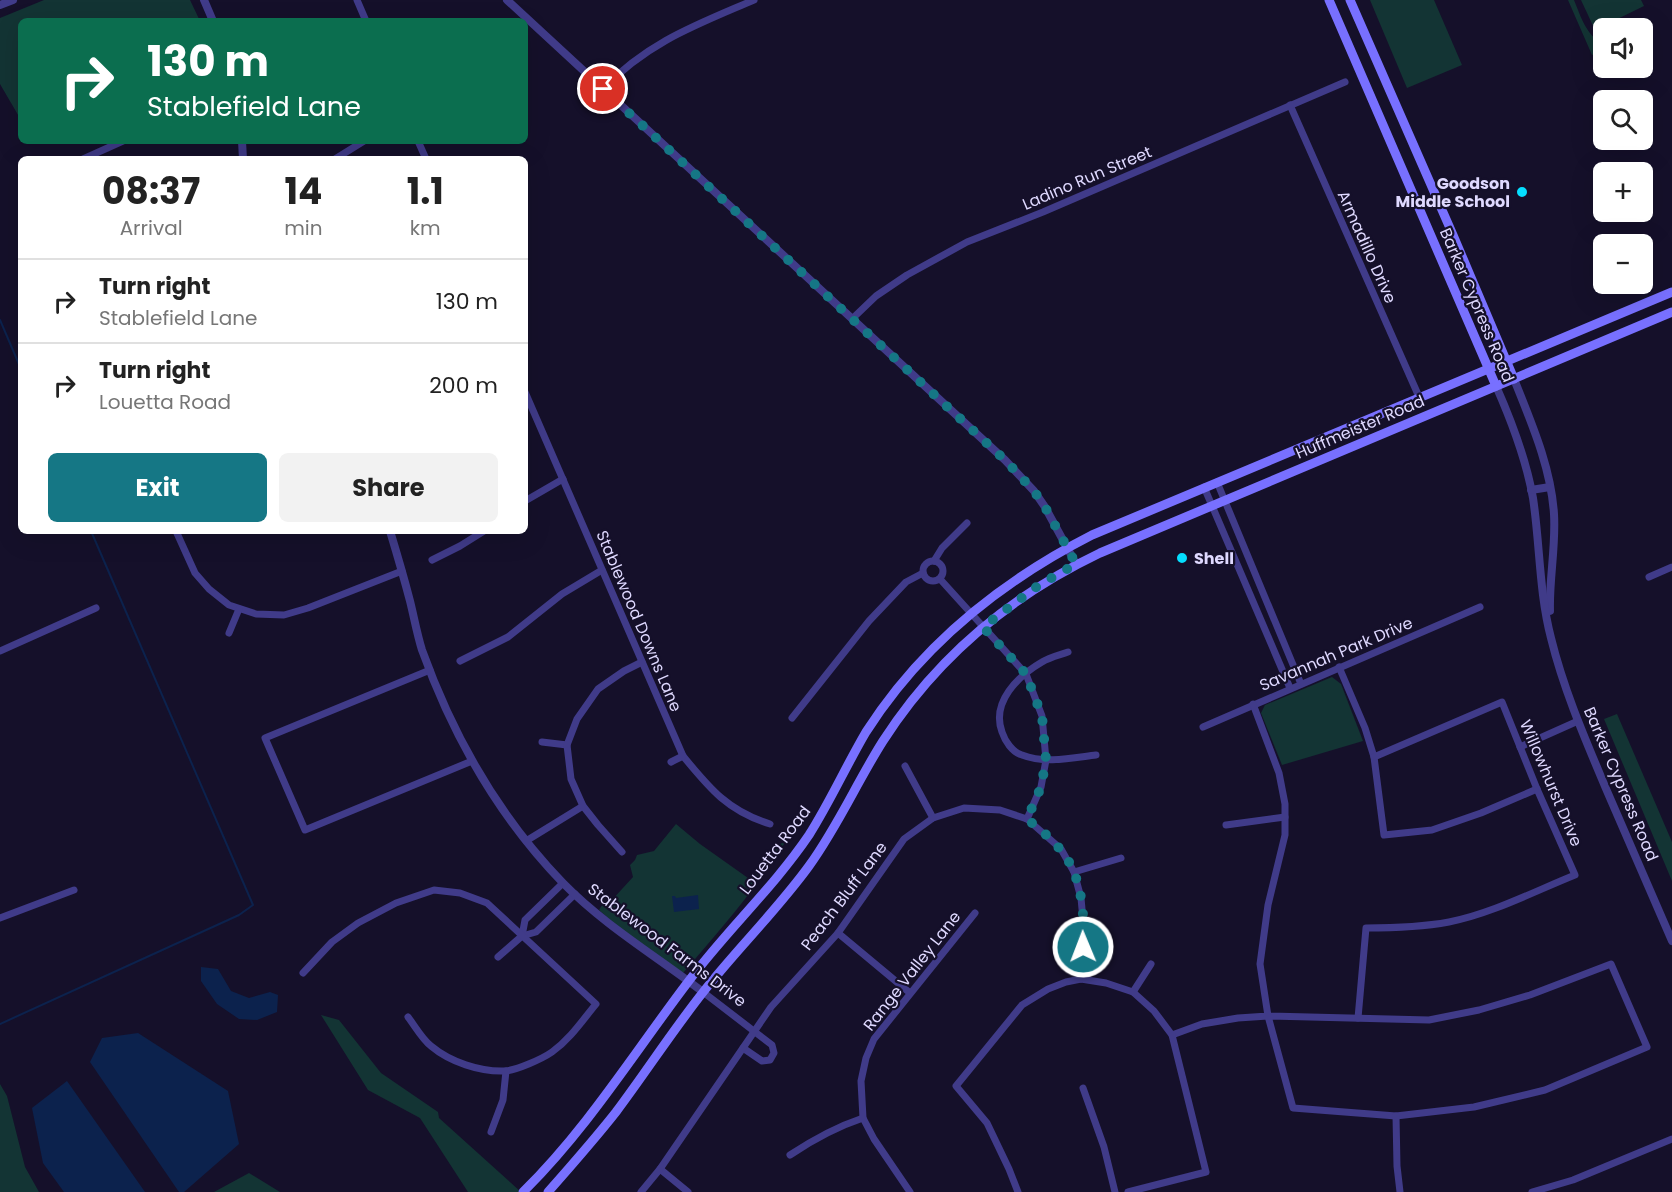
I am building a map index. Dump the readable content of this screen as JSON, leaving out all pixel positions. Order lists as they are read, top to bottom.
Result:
{
  "streets": {
    "main road": ["Barker Cypress Road", "Huffmeister Road", "Louetta Road"],
    "street": [
      "Ladino Run Street",
      "Armadillo Drive",
      "Stablewood Downs Lane",
      "Savannah Park Drive",
      "Willowhurst Drive",
      "Peach Bluff Lane",
      "Stablewood Farms Drive",
      "Range Valley Lane"
    ]
  },
  "crossings": [
    ["Ladino Run Street", "Armadillo Drive"],
    ["Armadillo Drive", "Huffmeister Road"],
    ["Barker Cypress Road", "Huffmeister Road"],
    ["Huffmeister Road", "Louetta Road"],
    ["Louetta Road", "Stablewood Farms Drive"],
    ["Peach Bluff Lane", "Stablewood Farms Drive"]
  ],
  "places": ["Goodson Middle School", "Shell"],
  "page": {
    "map_buttons": ["+", "−"],
    "turn": ["130 m", "Stablefield Lane"],
    "eta": [
      "08:37",
      "Arrival",
      "14",
      "min",
      "1.1",
      "km"
    ],
    "list": [
      {
        "name": "Turn right",
        "note": "Stablefield Lane",
        "value": "130 m"
      },
      {
        "name": "Turn right",
        "note": "Louetta Road",
        "value": "200 m"
      }
    ],
    "buttons": ["Exit", "Share"]
  }
}
